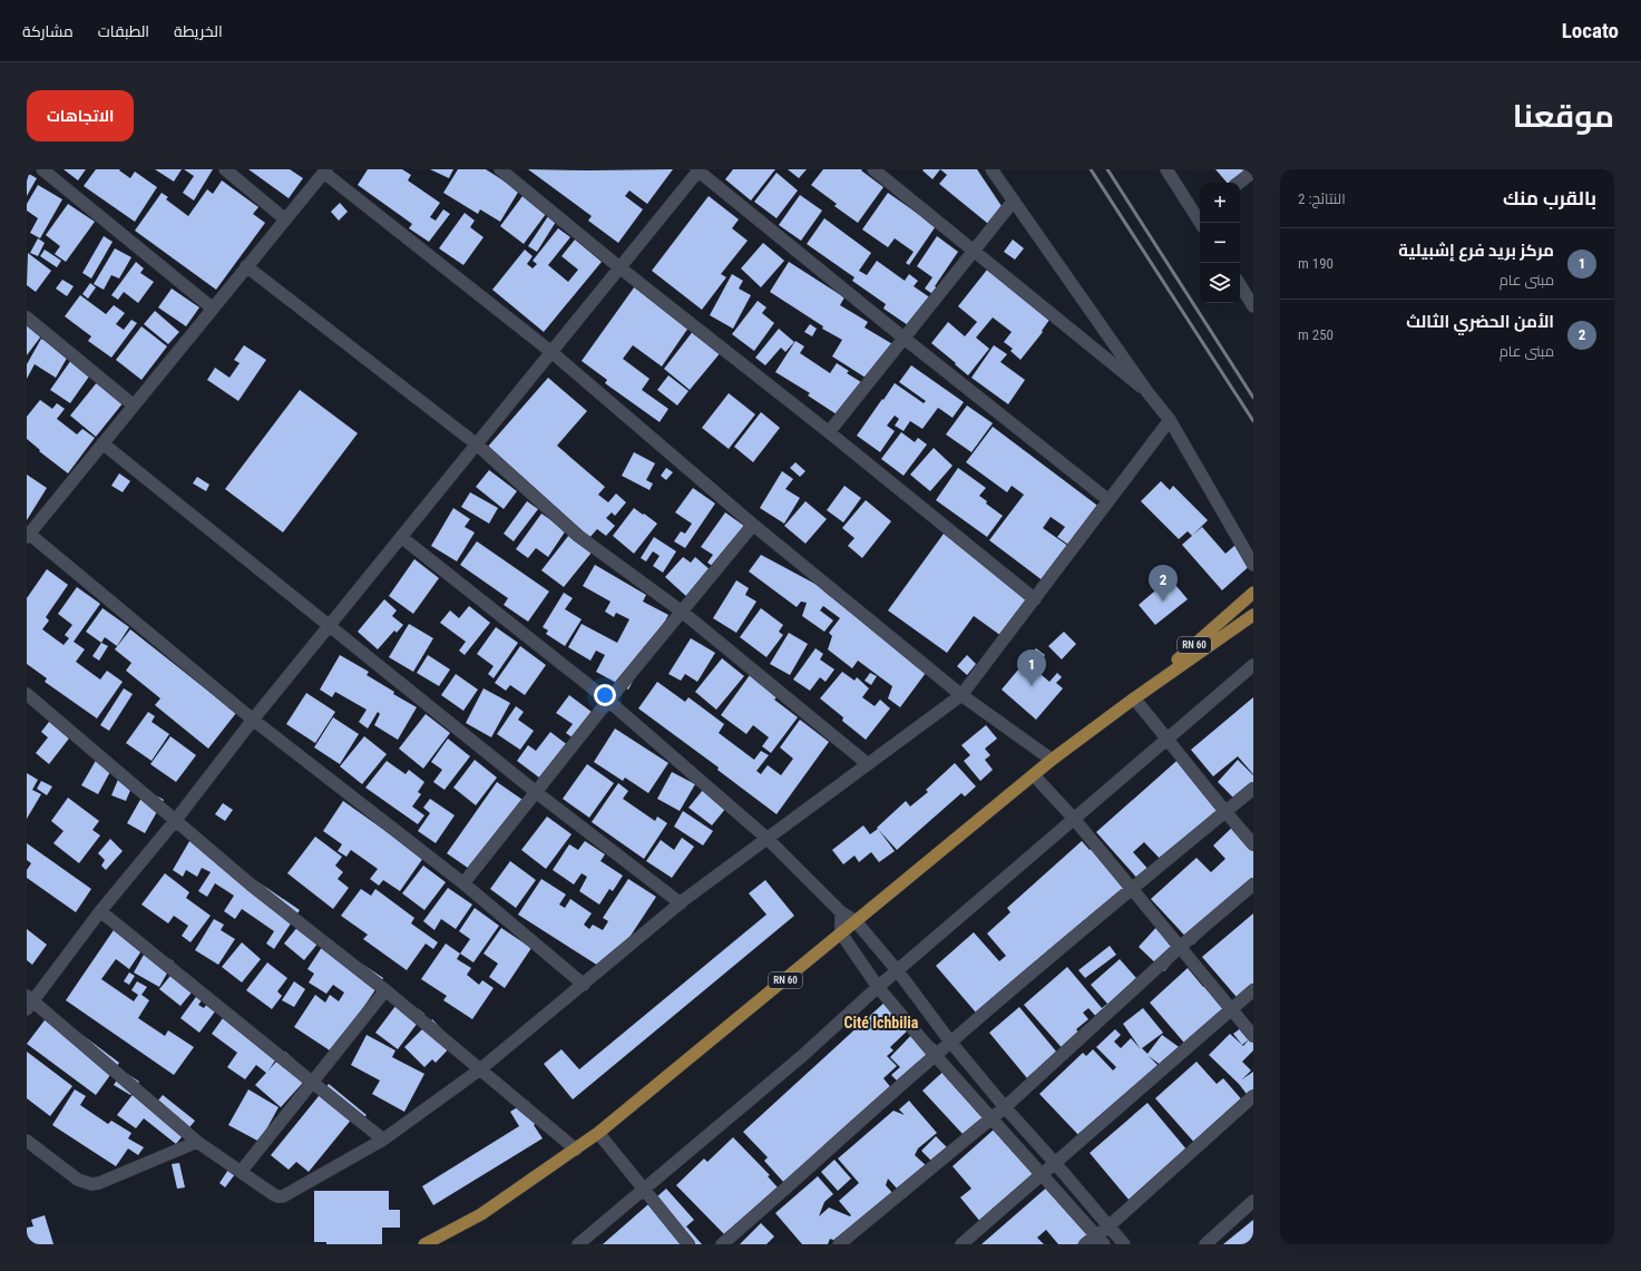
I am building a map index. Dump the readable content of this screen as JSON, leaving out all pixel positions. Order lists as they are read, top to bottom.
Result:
{
  "streets": {
    "main road": ["RN 60"]
  },
  "districts": ["Cité Ichbilia"],
  "page": {
    "header": "Locato",
    "nav": ["الخريطة", "الطبقات", "مشاركة"],
    "title": "موقعنا",
    "buttons": "الاتجاهات",
    "heading": ["بالقرب منك", "النتائج: 2"],
    "map_buttons": ["+", "−"],
    "list": [
      {
        "mark": "1",
        "name": "مركز بريد فرع إشبيلية",
        "note": "مبنى عام",
        "value": "190 m"
      },
      {
        "mark": "2",
        "name": "الأمن الحضري الثالث",
        "note": "مبنى عام",
        "value": "250 m"
      }
    ],
    "pins": ["2", "1"]
  }
}
